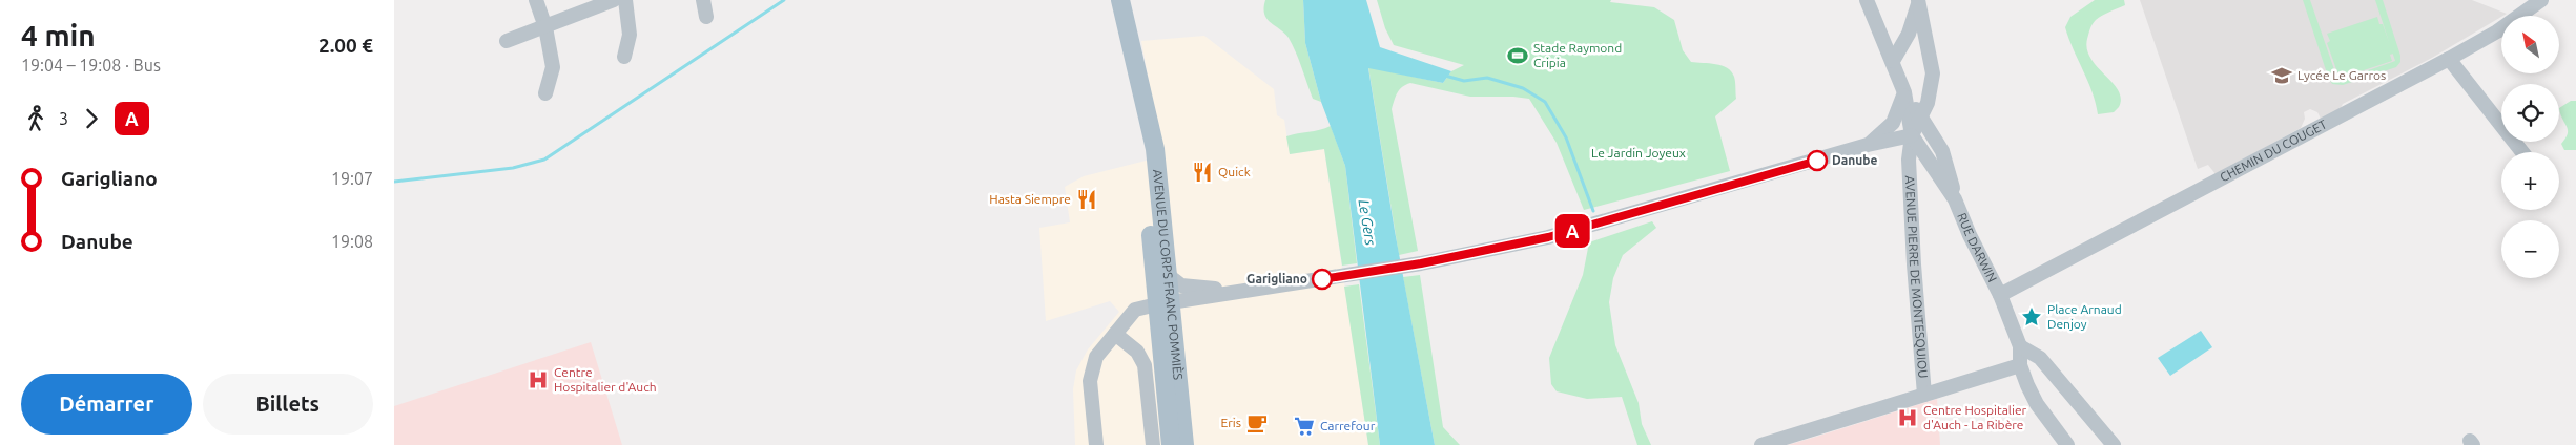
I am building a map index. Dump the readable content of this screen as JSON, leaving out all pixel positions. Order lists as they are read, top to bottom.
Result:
{
  "streets": {
    "main road": ["AVENUE DU CORPS FRANC POMMIÈS"],
    "street": ["CHEMIN DU COUGET", "RUE DARWIN", "AVENUE PIERRE DE MONTESQUIOU"]
  },
  "crossings": [
    ["CHEMIN DU COUGET", "RUE DARWIN"],
    ["RUE DARWIN", "AVENUE PIERRE DE MONTESQUIOU"]
  ],
  "water": ["Le Gers"],
  "parks": ["Le Jardin Joyeux"],
  "places": {
    "sports": ["Stade Raymond Cripia"],
    "school or university": ["Lycée Le Garros"],
    "other": ["Danube", "Garigliano"],
    "restaurant": ["Quick", "Hasta Siempre"],
    "place": ["Place Arnaud Denjoy"],
    "hospital": ["Centre Hospitalier d'Auch", "Centre Hospitalier d'Auch - La Ribère"],
    "cafe": ["Eris"],
    "supermarket": ["Carrefour"]
  },
  "lines": ["bus line A"],
  "north": "top left",
  "page": {
    "heading": ["4 min", "19:04 – 19:08 · Bus", "2.00 €"],
    "on_map": "A",
    "map_buttons": ["+", "−"],
    "legs": ["3", "A"],
    "list": [
      {
        "name": "Garigliano",
        "value": "19:07"
      },
      {
        "name": "Danube",
        "value": "19:08"
      }
    ],
    "buttons": ["Démarrer", "Billets"]
  }
}
